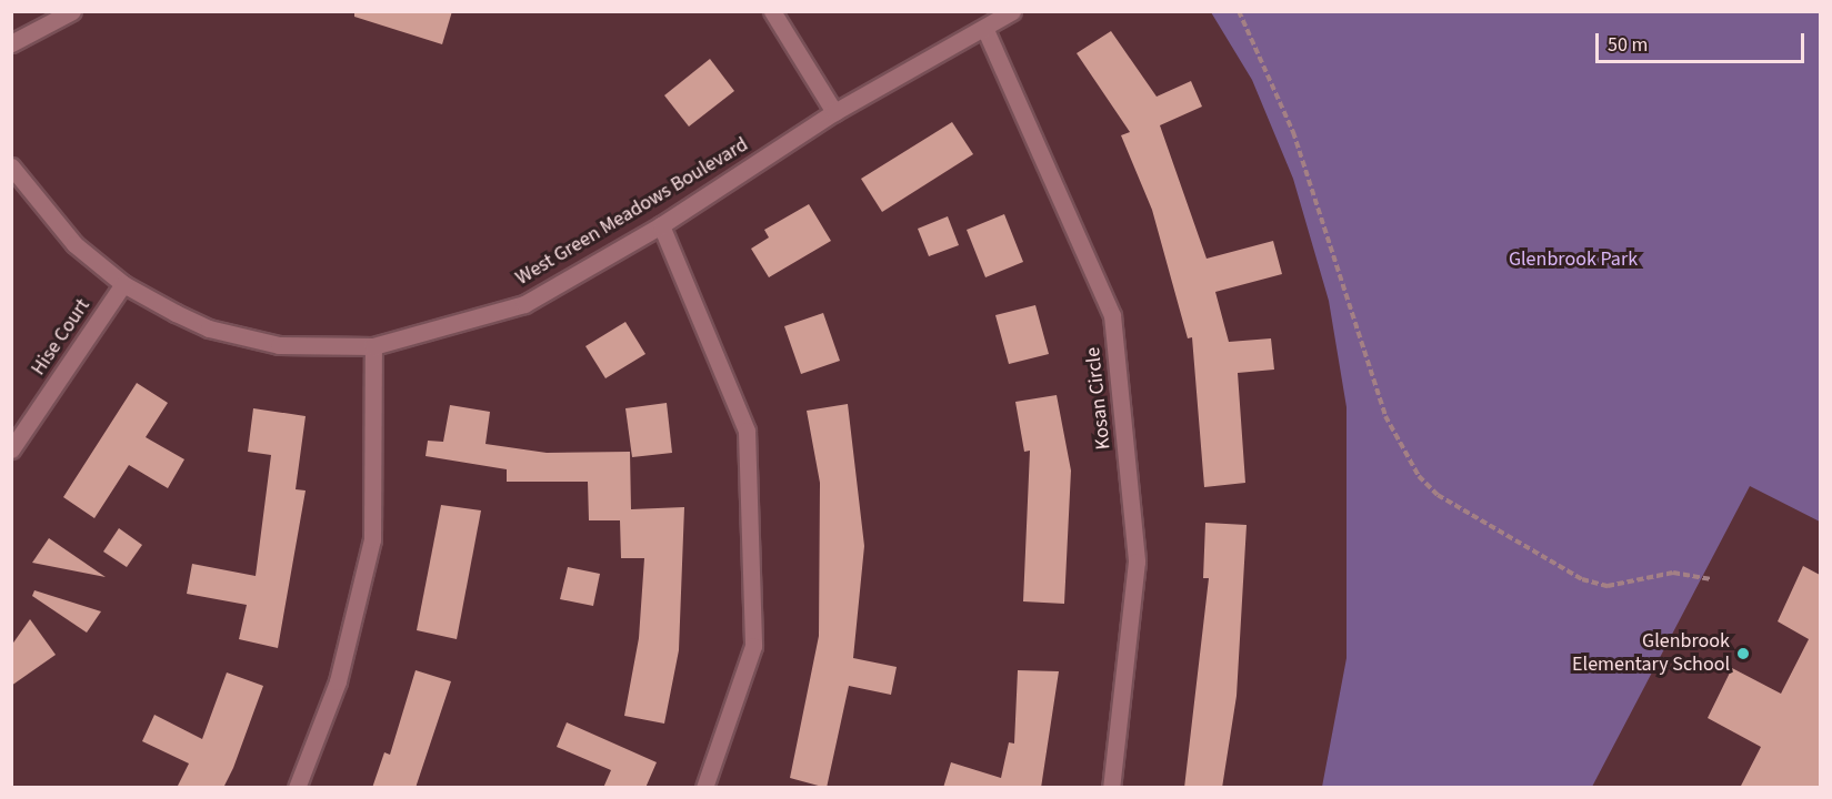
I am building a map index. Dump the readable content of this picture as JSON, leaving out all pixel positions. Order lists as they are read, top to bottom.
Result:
{
  "streets": {
    "street": ["West Green Meadows Boulevard", "Hise Court", "Kosan Circle"]
  },
  "crossings": [
    ["West Green Meadows Boulevard", "Hise Court"],
    ["West Green Meadows Boulevard", "Kosan Circle"]
  ],
  "parks": ["Glenbrook Park"],
  "places": ["Glenbrook Elementary School"],
  "scale_bar": "50 m"
}
